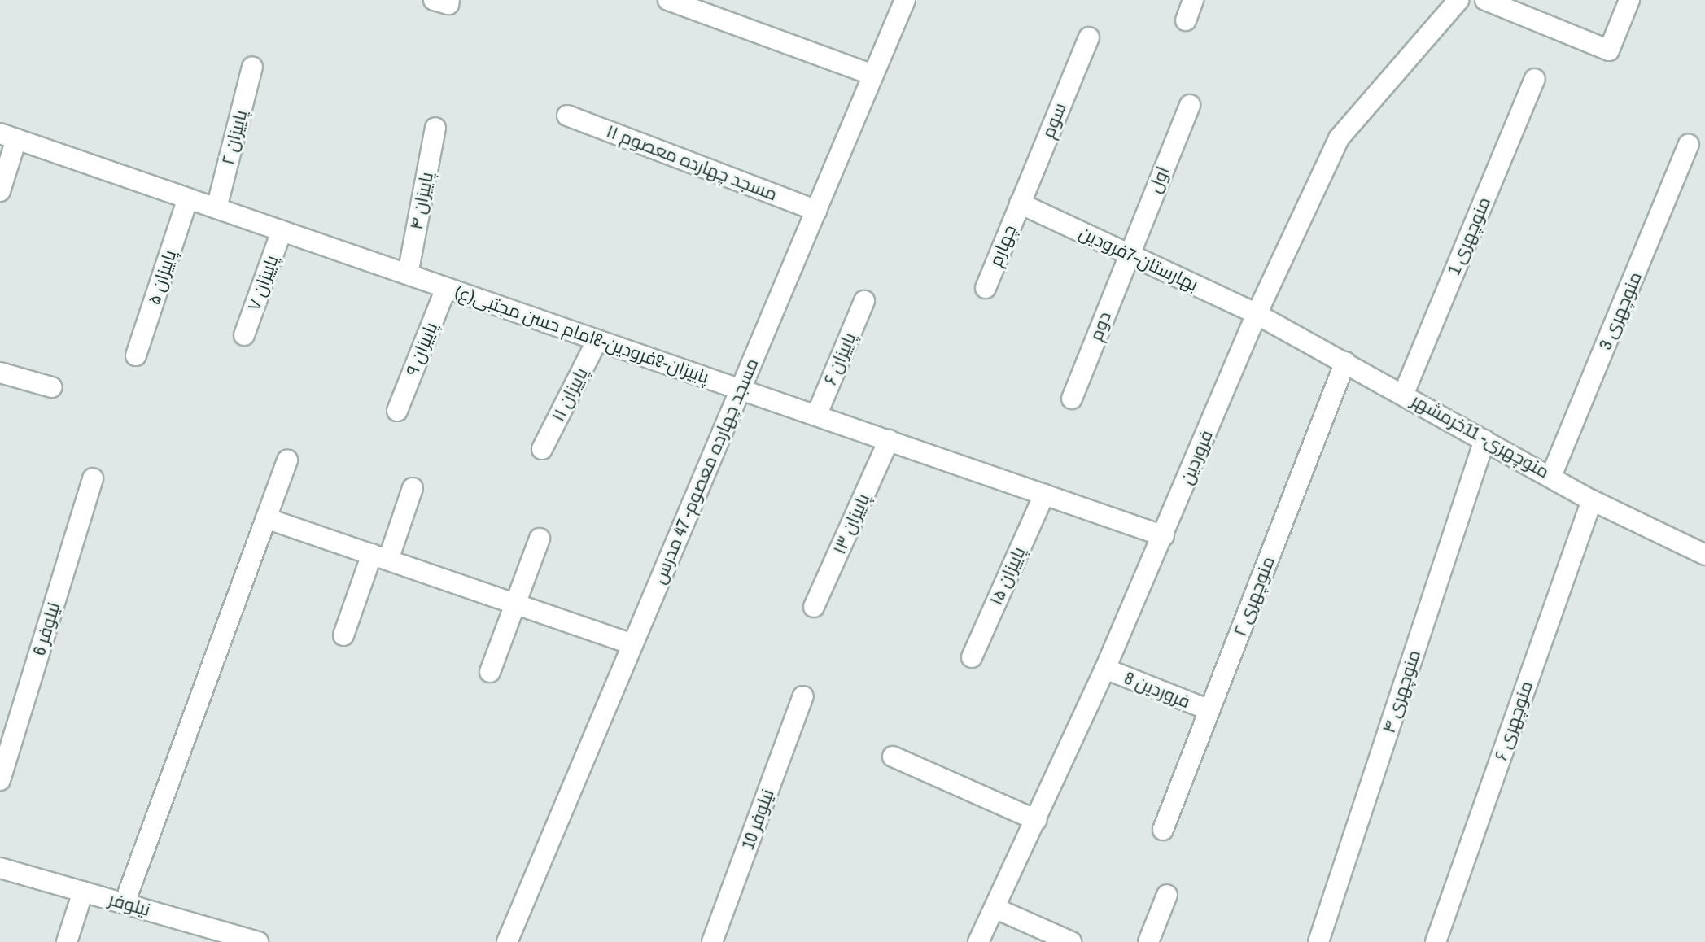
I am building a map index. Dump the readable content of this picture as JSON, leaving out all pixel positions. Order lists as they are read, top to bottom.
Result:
{
  "streets": {
    "street": [
      "سوم",
      "پاییزان ۲",
      "مسجد چهارده معصوم ۱۱",
      "اول",
      "پاییزان ۴",
      "منوچهری 1",
      "چهارم",
      "بهارستان-7فرودین",
      "پاییزان ۵",
      "پاییزان ۷",
      "منوچهری 3",
      "دوم",
      "پاییزان-9فرودین-8امام حسن مجتبی(ع)",
      "پاییزان ۹",
      "پاییزان ۶",
      "پاییزان ۱۱",
      "منوچهری- 11خرمشهر",
      "فروردین",
      "مسجد چهارده معصوم- 47 مدرس",
      "پاییزان ۱۳",
      "پاییزان ۱۵",
      "منوچهری ۲",
      "نیلوفر 6",
      "8 فروردین",
      "منوچهری ۴",
      "منوچهری ۶",
      "نیلوفر 10",
      "نیلوفر"
    ]
  },
  "crossings": [
    ["سوم", "چهارم"],
    ["سوم", "بهارستان-7فرودین"],
    ["پاییزان ۲", "پاییزان-9فرودین-8امام حسن مجتبی(ع)"],
    ["مسجد چهارده معصوم ۱۱", "مسجد چهارده معصوم- 47 مدرس"],
    ["اول", "بهارستان-7فرودین"],
    ["اول", "دوم"],
    ["پاییزان ۴", "پاییزان-9فرودین-8امام حسن مجتبی(ع)"],
    ["منوچهری 1", "منوچهری- 11خرمشهر"],
    ["چهارم", "بهارستان-7فرودین"],
    ["بهارستان-7فرودین", "دوم"],
    ["بهارستان-7فرودین", "منوچهری- 11خرمشهر"],
    ["بهارستان-7فرودین", "فروردین"],
    ["پاییزان ۵", "پاییزان-9فرودین-8امام حسن مجتبی(ع)"],
    ["پاییزان ۷", "پاییزان-9فرودین-8امام حسن مجتبی(ع)"],
    ["منوچهری 3", "منوچهری- 11خرمشهر"],
    ["پاییزان-9فرودین-8امام حسن مجتبی(ع)", "پاییزان ۹"],
    ["پاییزان-9فرودین-8امام حسن مجتبی(ع)", "پاییزان ۶"],
    ["پاییزان-9فرودین-8امام حسن مجتبی(ع)", "پاییزان ۱۱"],
    ["پاییزان-9فرودین-8امام حسن مجتبی(ع)", "فروردین"],
    ["پاییزان-9فرودین-8امام حسن مجتبی(ع)", "مسجد چهارده معصوم- 47 مدرس"],
    ["پاییزان-9فرودین-8امام حسن مجتبی(ع)", "پاییزان ۱۳"],
    ["پاییزان-9فرودین-8امام حسن مجتبی(ع)", "پاییزان ۱۵"],
    ["منوچهری- 11خرمشهر", "فروردین"],
    ["منوچهری- 11خرمشهر", "منوچهری ۲"],
    ["منوچهری- 11خرمشهر", "منوچهری ۴"],
    ["منوچهری- 11خرمشهر", "منوچهری ۶"],
    ["فروردین", "8 فروردین"],
    ["منوچهری ۲", "8 فروردین"]
  ]
}
